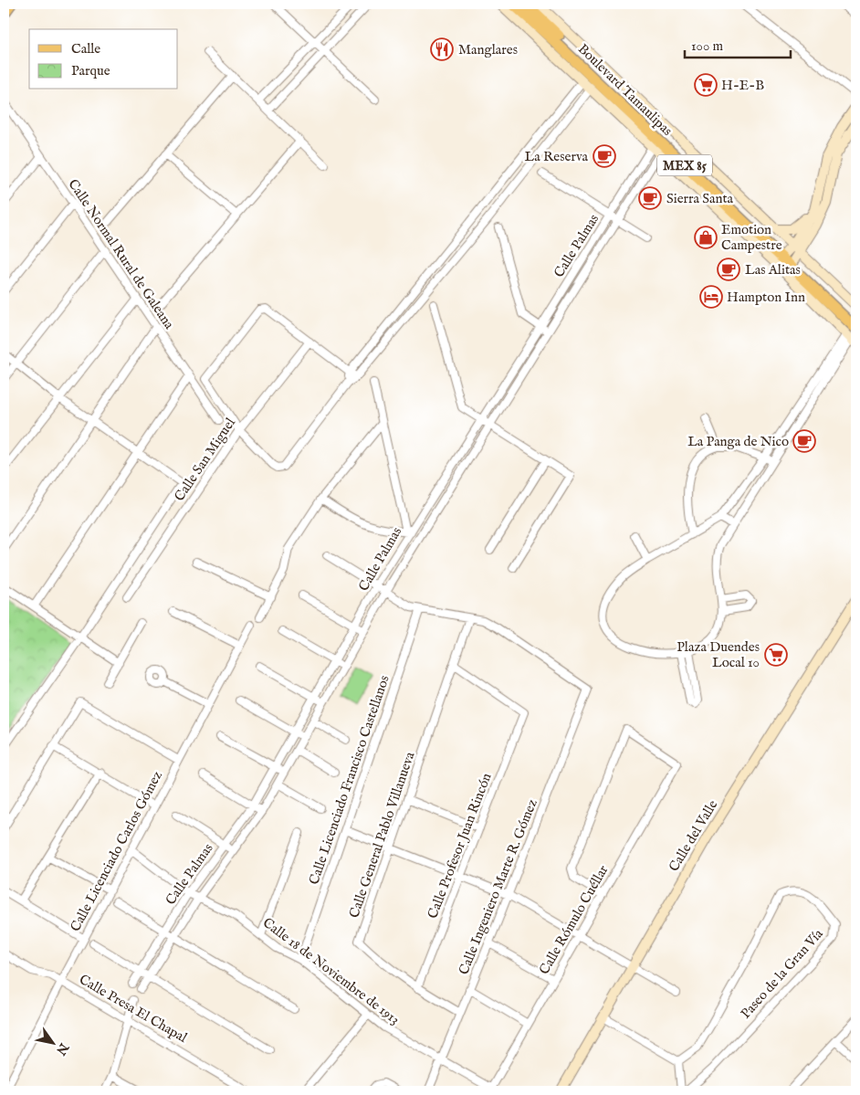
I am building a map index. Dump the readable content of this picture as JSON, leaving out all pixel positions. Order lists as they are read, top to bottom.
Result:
{
  "streets": {
    "main road": ["Boulevard Tamaulipas", "MEX 85"],
    "street": [
      "Calle Palmas",
      "Calle Normal Rural de Galeana",
      "Calle San Miguel",
      "Calle Licenciado Francisco Castellanos",
      "Calle General Pablo Villanueva",
      "Calle del Valle",
      "Calle Profesor Juan Rincón",
      "Calle Licenciado Carlos Gómez",
      "Calle Ingeniero Marte R. Gómez",
      "Calle Rómulo Cuéllar",
      "Calle 18 de Noviembre de 1913",
      "Paseo de la Gran Vía",
      "Calle Presa El Chapal"
    ]
  },
  "crossings": [
    ["Calle Palmas", "Calle 18 de Noviembre de 1913"],
    ["Calle Licenciado Francisco Castellanos", "Calle 18 de Noviembre de 1913"],
    ["Calle General Pablo Villanueva", "Calle Profesor Juan Rincón"],
    ["Calle General Pablo Villanueva", "Calle Ingeniero Marte R. Gómez"],
    ["Calle Licenciado Carlos Gómez", "Calle 18 de Noviembre de 1913"],
    ["Calle Licenciado Carlos Gómez", "Calle Presa El Chapal"],
    ["Calle Ingeniero Marte R. Gómez", "Calle 18 de Noviembre de 1913"],
    ["Calle Rómulo Cuéllar", "Calle 18 de Noviembre de 1913"]
  ],
  "places": {
    "restaurant": ["Manglares"],
    "supermarket": ["H-E-B", "Plaza Duendes Local 10"],
    "cafe": [
      "La Reserva",
      "Sierra Santa",
      "Las Alitas",
      "La Panga de Nico"
    ],
    "shop": ["Emotion Campestre"],
    "hotel": ["Hampton Inn"]
  },
  "legend": ["Calle", "Parque"],
  "scale_bar": "100 m",
  "north": "bottom right"
}
